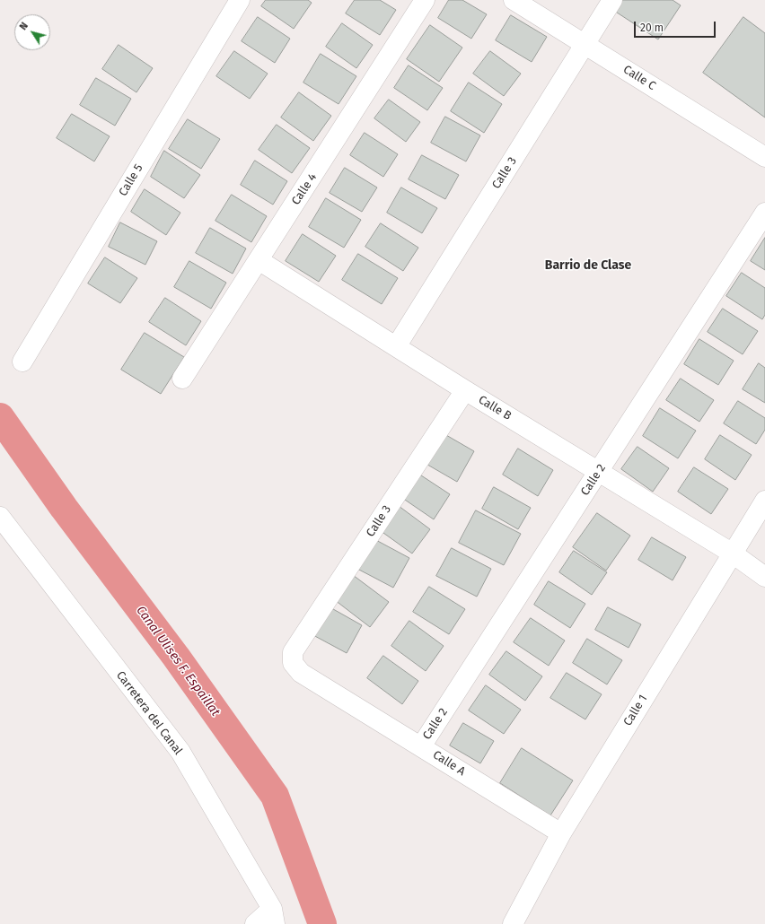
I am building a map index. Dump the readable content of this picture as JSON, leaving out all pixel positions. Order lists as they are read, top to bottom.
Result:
{
  "streets": {
    "street": [
      "Calle C",
      "Calle 3",
      "Calle 5",
      "Calle 4",
      "Calle B",
      "Calle 2",
      "Calle 1",
      "Carretera del Canal",
      "Calle A"
    ]
  },
  "crossings": [
    ["Calle C", "Calle 3"],
    ["Calle 3", "Calle B"],
    ["Calle 3", "Calle A"],
    ["Calle 4", "Calle B"],
    ["Calle B", "Calle 2"],
    ["Calle B", "Calle 1"],
    ["Calle 2", "Calle A"],
    ["Calle 1", "Calle A"]
  ],
  "districts": ["Barrio de Clase"],
  "water": ["Canal Ulises F. Espaillat"],
  "scale_bar": "20 m",
  "north": "top left"
}
